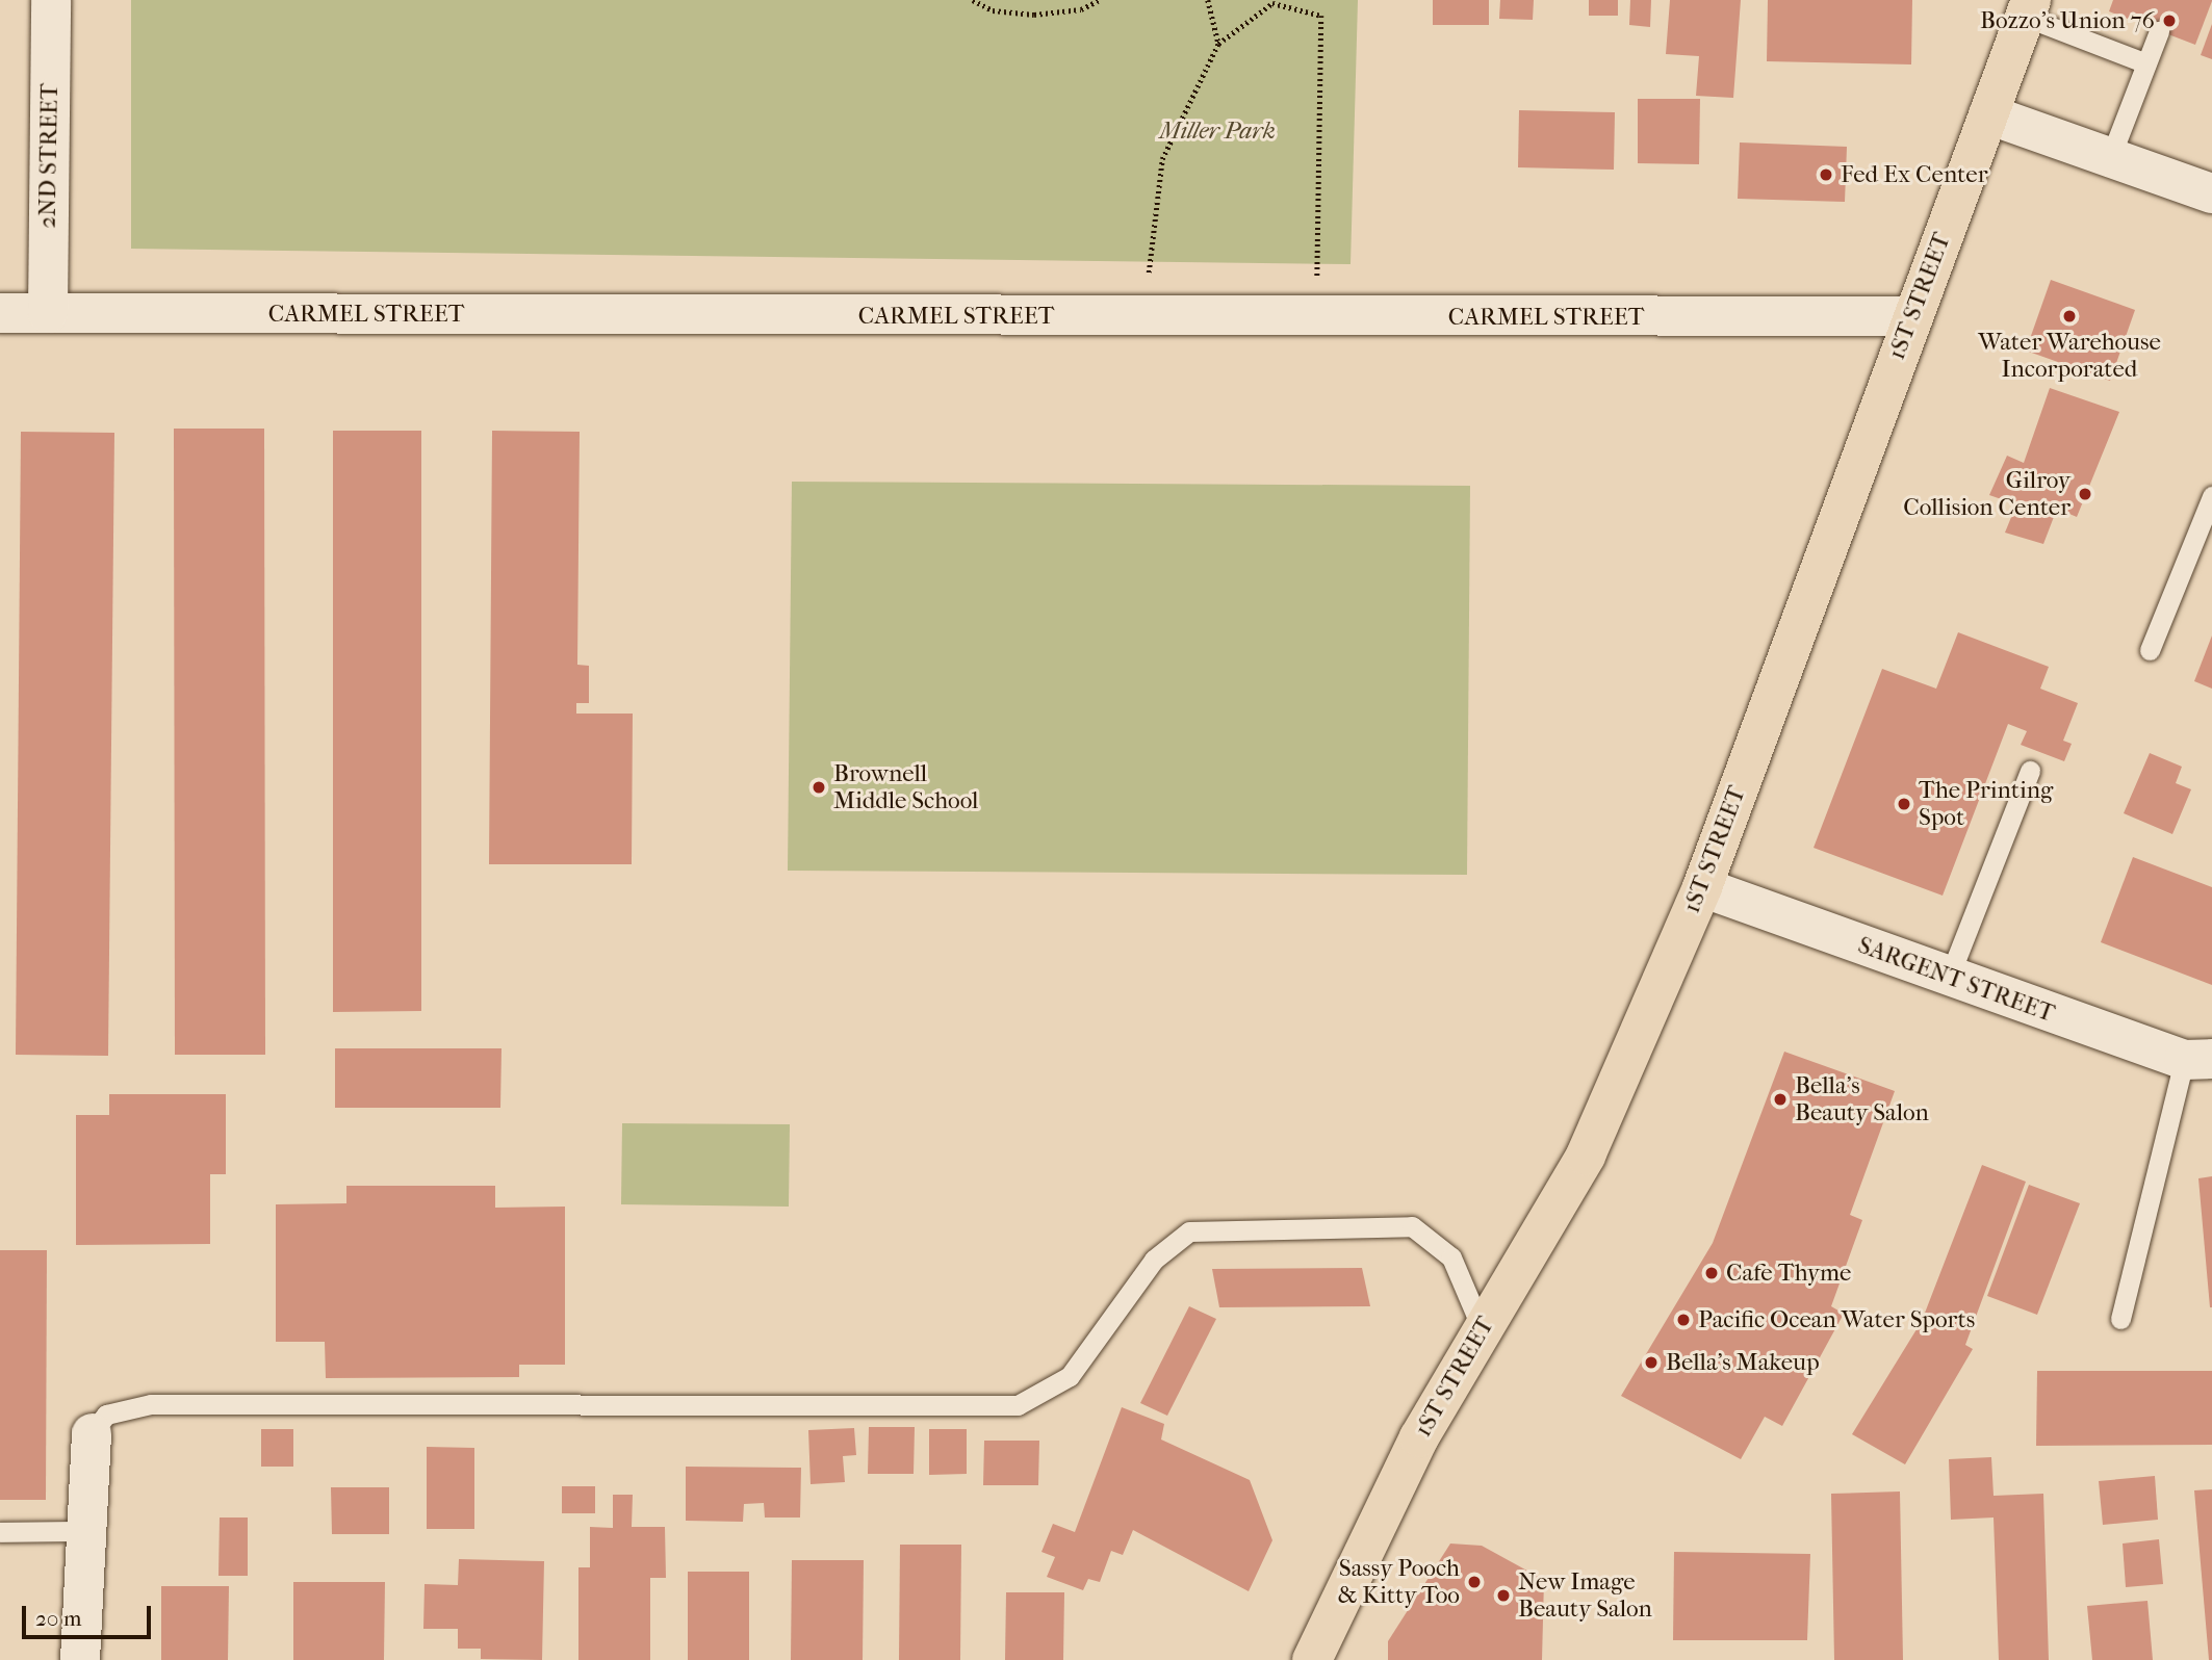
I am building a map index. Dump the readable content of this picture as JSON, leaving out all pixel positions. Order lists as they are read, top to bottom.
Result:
{
  "streets": {
    "main road": ["1ST STREET"],
    "street": ["2ND STREET", "CARMEL STREET", "SARGENT STREET"]
  },
  "crossings": [
    ["2ND STREET", "CARMEL STREET"],
    ["1ST STREET", "CARMEL STREET"],
    ["1ST STREET", "SARGENT STREET"]
  ],
  "parks": ["Miller Park"],
  "places": [
    "Bozzo’s Union 76",
    "Fed Ex Center",
    "Water Warehouse Incorporated",
    "Gilroy Collision Center",
    "Brownell Middle School",
    "The Printing Spot",
    "Bella's Beauty Salon",
    "Cafe Thyme",
    "Pacific Ocean Water Sports",
    "Bella's Makeup",
    "Sassy Pooch & Kitty Too",
    "New Image Beauty Salon"
  ],
  "scale_bar": "20 m"
}
